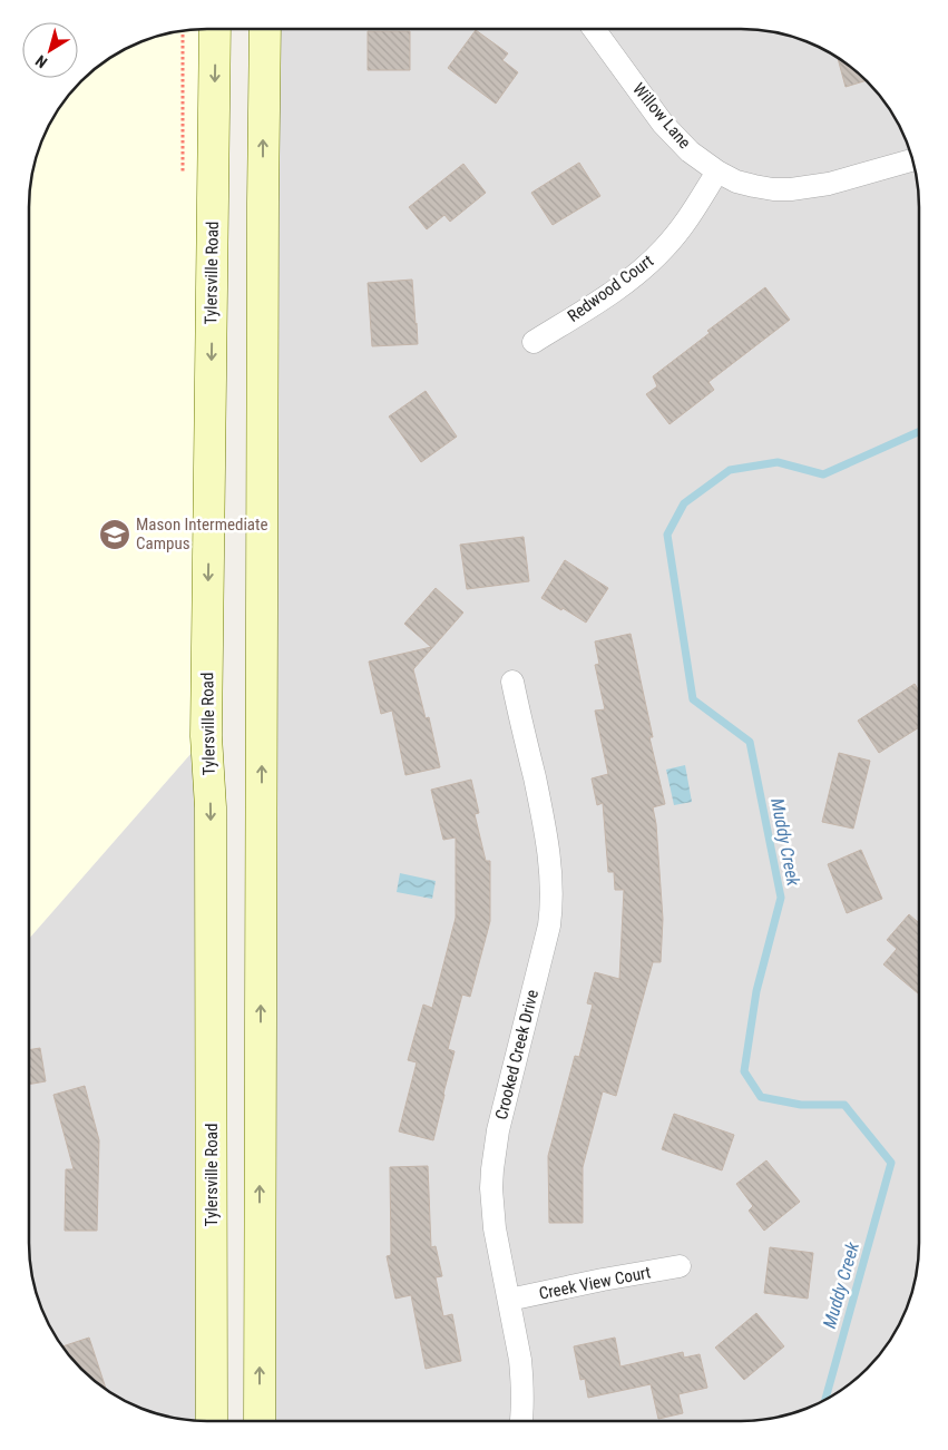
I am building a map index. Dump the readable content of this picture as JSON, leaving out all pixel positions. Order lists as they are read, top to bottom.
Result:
{
  "streets": {
    "main road": ["Tylersville Road"],
    "street": [
      "Willow Lane",
      "Redwood Court",
      "Crooked Creek Drive",
      "Creek View Court"
    ]
  },
  "crossings": [
    ["Willow Lane", "Redwood Court"],
    ["Crooked Creek Drive", "Creek View Court"]
  ],
  "water": ["Muddy Creek"],
  "places": {
    "school or university": ["Mason Intermediate Campus"]
  },
  "north": "bottom left"
}
